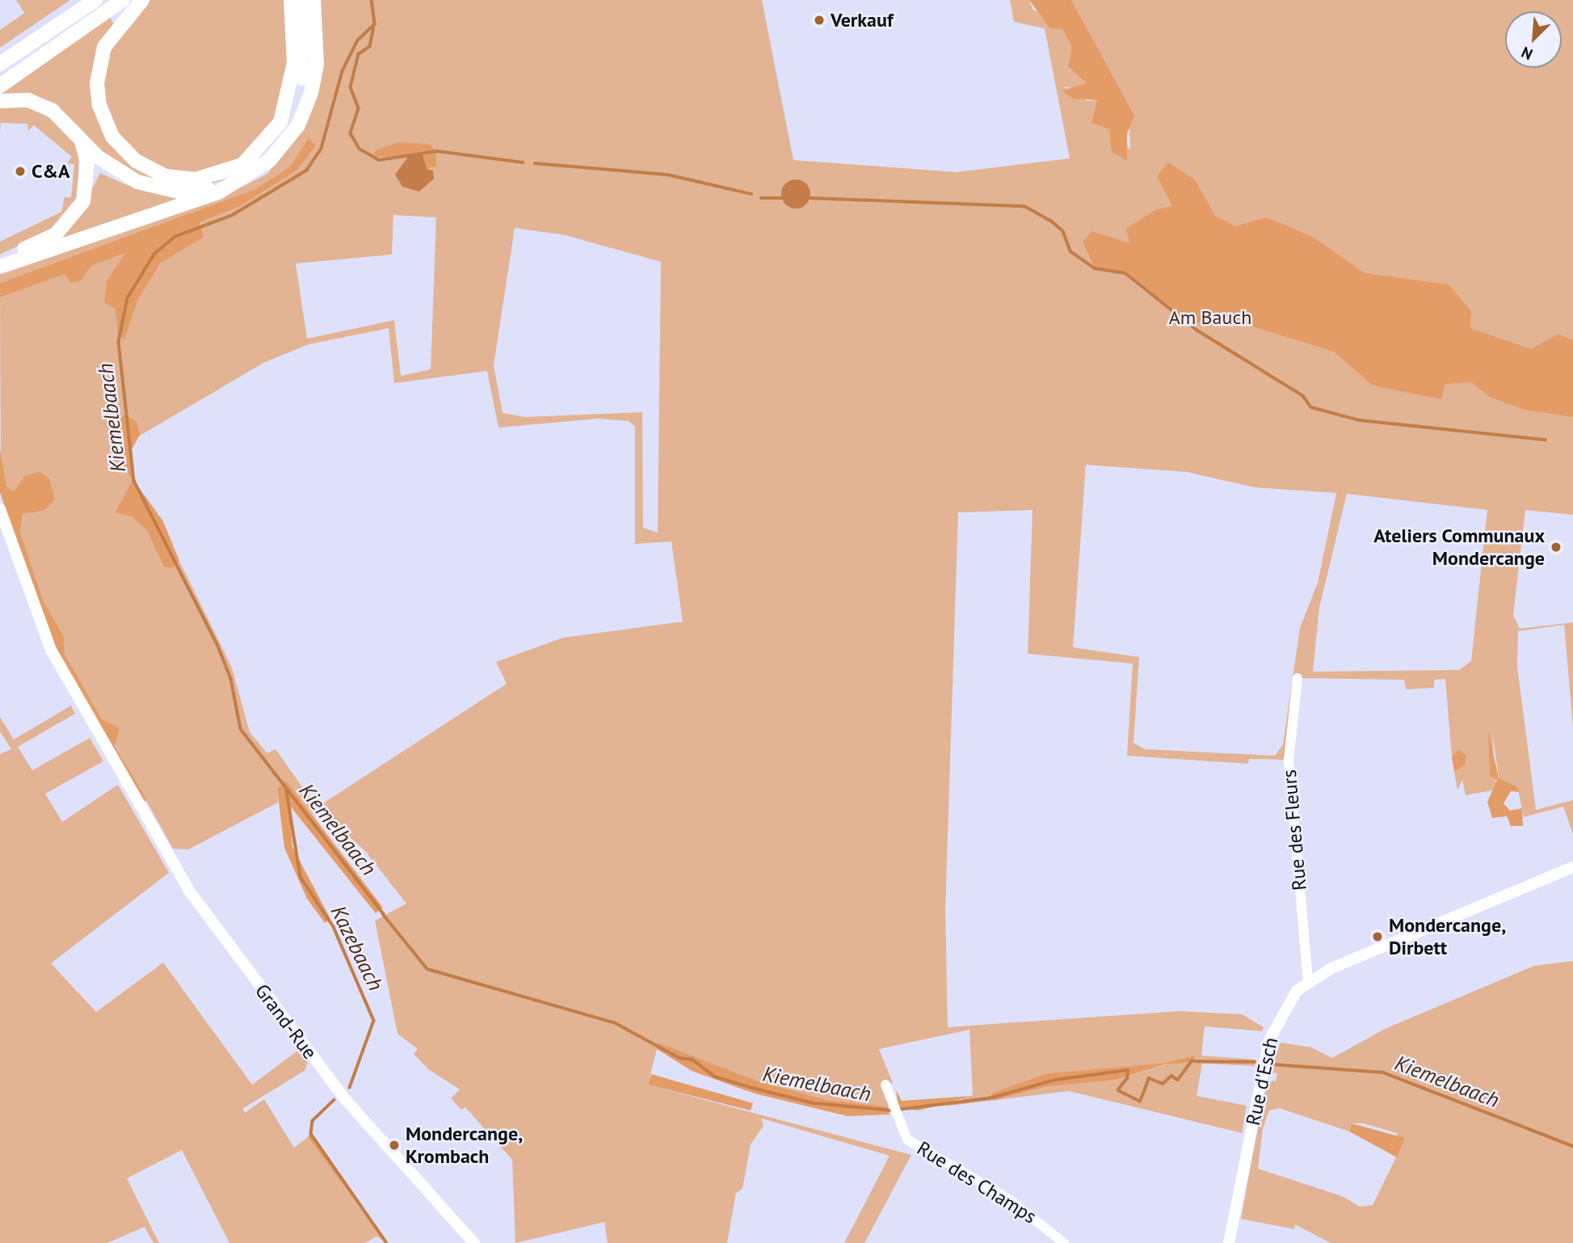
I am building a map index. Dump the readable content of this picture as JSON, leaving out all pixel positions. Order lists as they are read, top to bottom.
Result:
{
  "streets": {
    "main road": ["Grand-Rue", "Rue d'Esch"],
    "street": ["Rue des Fleurs", "Rue des Champs"]
  },
  "crossings": [
    ["Rue des Fleurs", "Rue d'Esch"]
  ],
  "water": ["Kiemelbaach", "Kazebaach"],
  "parks": ["Am Bauch"],
  "places": [
    "Verkauf",
    "C&A",
    "Ateliers Communaux Mondercange",
    "Mondercange, Dirbett",
    "Mondercange, Krombach"
  ],
  "north": "bottom left"
}
